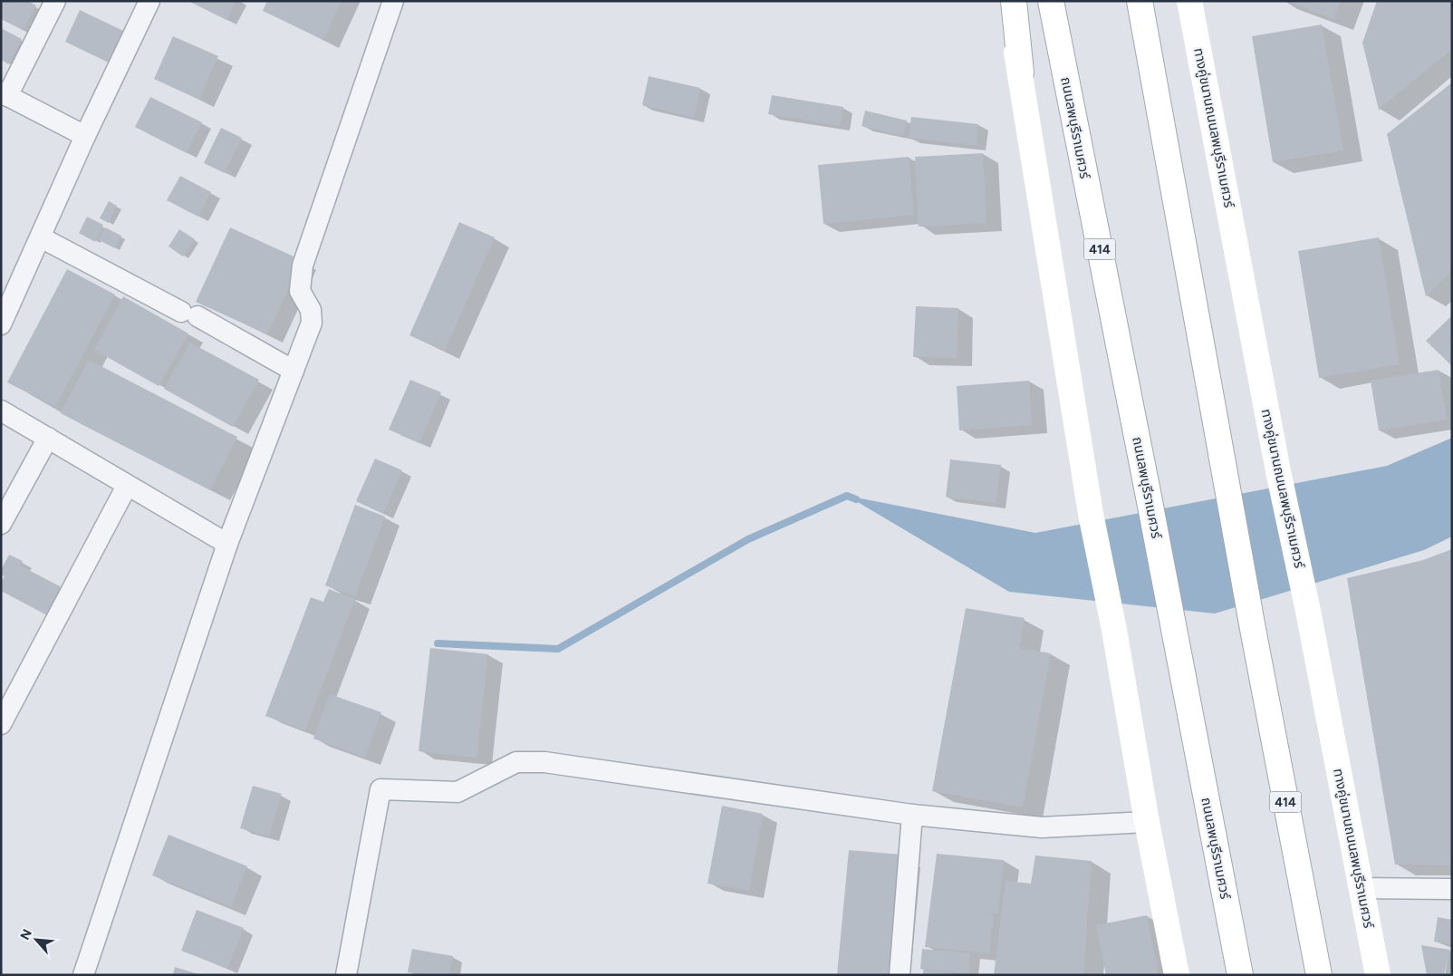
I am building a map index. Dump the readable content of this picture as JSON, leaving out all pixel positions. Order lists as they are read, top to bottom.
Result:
{
  "streets": {
    "main road": ["ถนนลพบุรีราเมศวร์", "ทางคู่ขนานถนนลพบุรีราเมศวร์", "414"]
  },
  "north": "top left"
}
